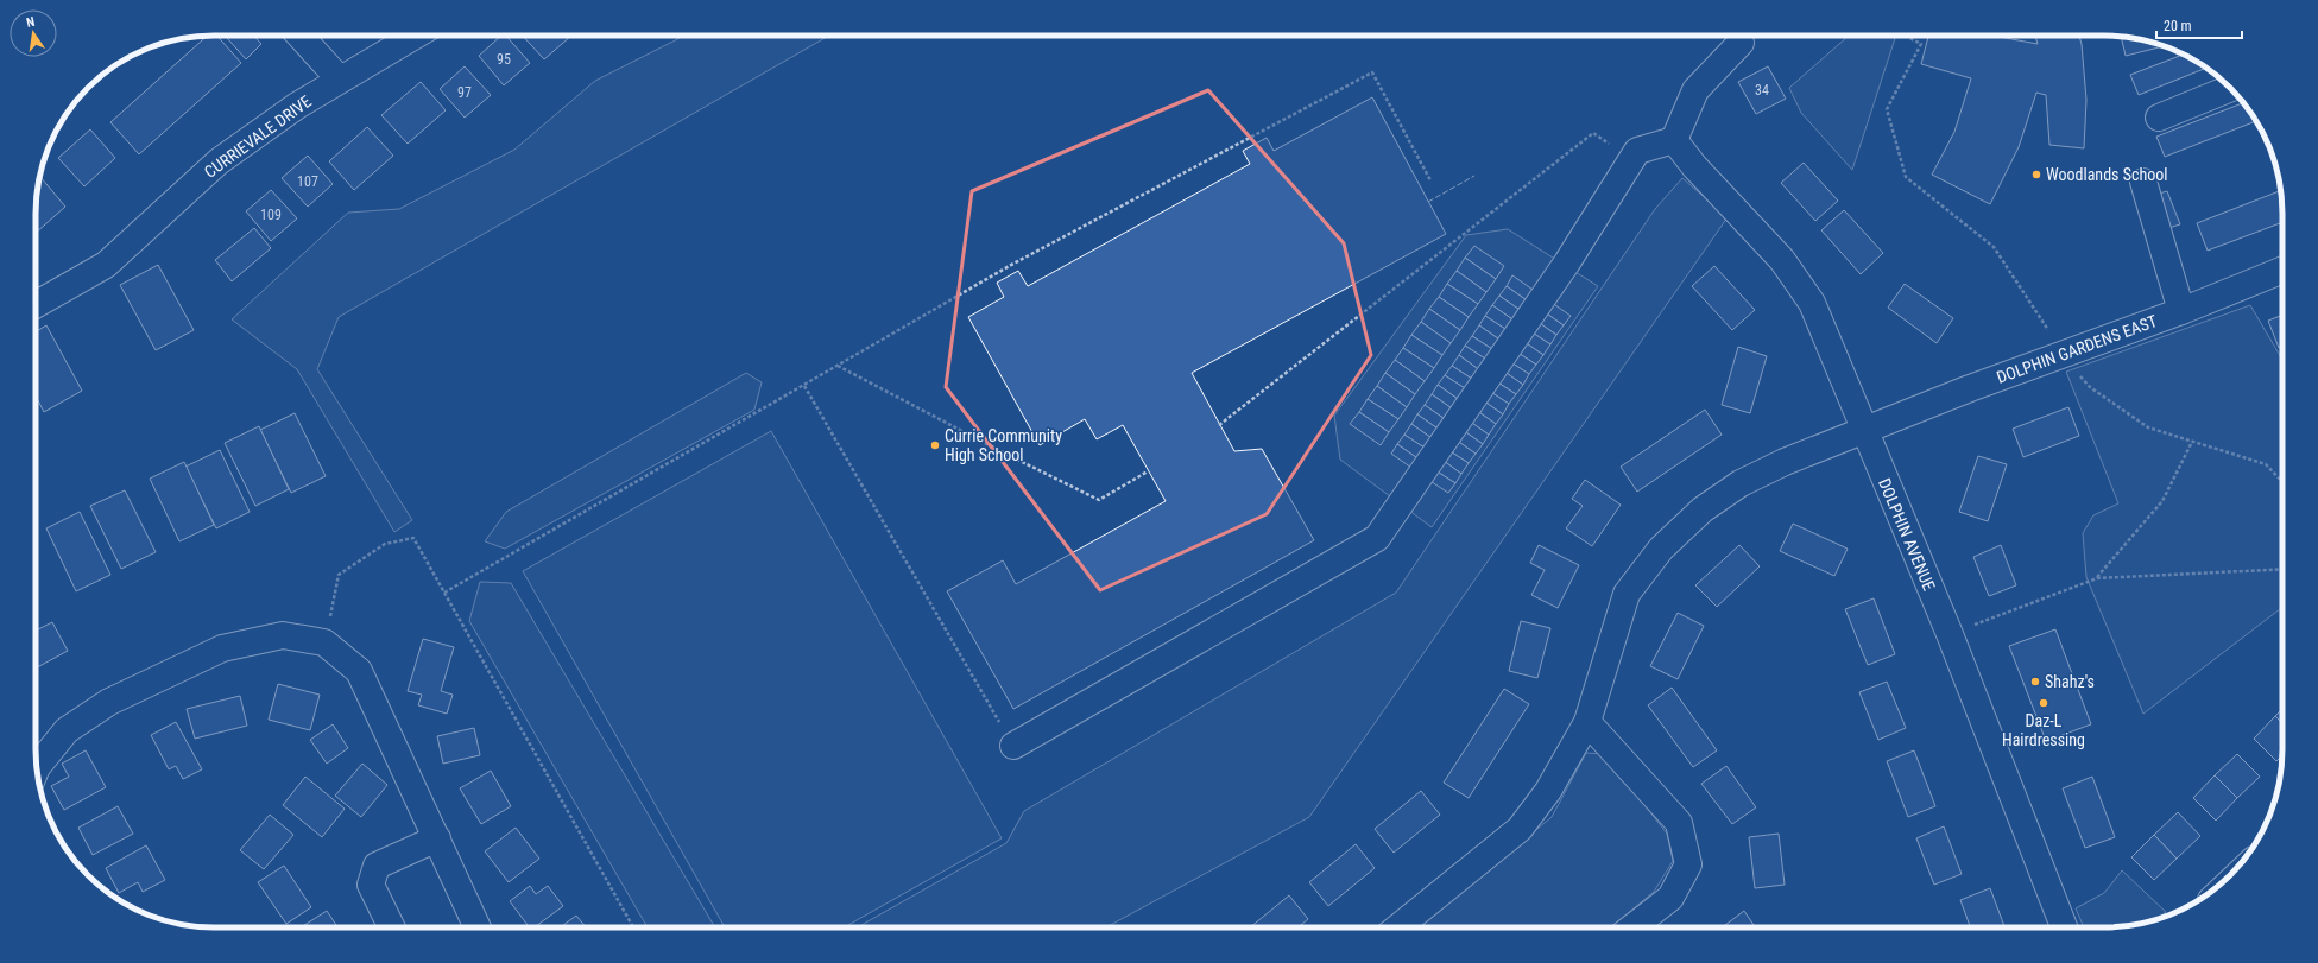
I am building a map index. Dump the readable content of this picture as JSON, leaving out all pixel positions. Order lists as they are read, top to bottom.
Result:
{
  "streets": {
    "street": ["CURRIEVALE DRIVE", "DOLPHIN GARDENS EAST", "DOLPHIN AVENUE"]
  },
  "crossings": [
    ["DOLPHIN GARDENS EAST", "DOLPHIN AVENUE"]
  ],
  "places": [
    "Woodlands School",
    "Currie Community High School",
    "Shahz's",
    "Daz-L Hairdressing"
  ],
  "house_numbers": [
    "95",
    "34",
    "97",
    "107",
    "109"
  ],
  "scale_bar": "20 m",
  "north": "top"
}
